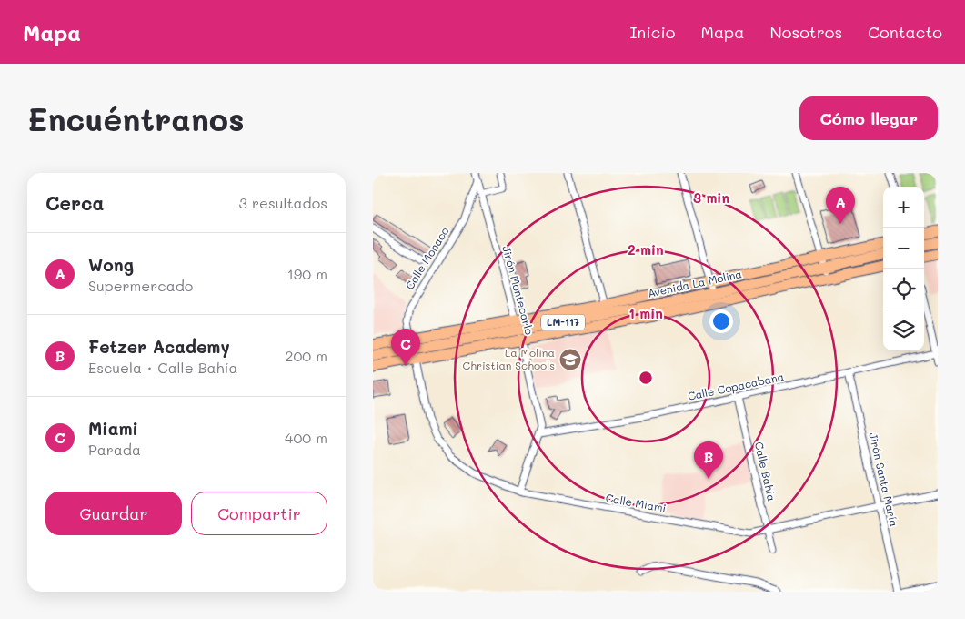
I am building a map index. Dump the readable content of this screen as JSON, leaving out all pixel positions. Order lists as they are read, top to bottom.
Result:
{
  "streets": {
    "main road": ["Avenida La Molina", "LM-117"],
    "street": [
      "Calle Monaco",
      "Jirón Montecarlo",
      "Calle Copacabana",
      "Calle Bahía",
      "Jirón Santa María",
      "Calle Miami"
    ]
  },
  "crossings": [
    ["Calle Monaco", "Avenida La Molina"],
    ["Calle Monaco", "Jirón Montecarlo"],
    ["Calle Monaco", "Calle Miami"],
    ["Avenida La Molina", "Jirón Montecarlo"],
    ["Avenida La Molina", "Calle Miami"],
    ["Jirón Montecarlo", "Calle Copacabana"],
    ["Jirón Montecarlo", "Calle Miami"],
    ["Calle Copacabana", "Calle Bahía"],
    ["Calle Copacabana", "Jirón Santa María"],
    ["Calle Bahía", "Calle Miami"],
    ["Jirón Santa María", "Calle Miami"]
  ],
  "places": {
    "school or university": ["La Molina Christian Schools"]
  },
  "page": {
    "header": "Mapa",
    "nav": [
      "Inicio",
      "Mapa",
      "Nosotros",
      "Contacto"
    ],
    "buttons": [
      "Cómo llegar",
      ["Guardar", "Compartir"]
    ],
    "title": "Encuéntranos",
    "heading": ["Cerca", "3 resultados"],
    "map_buttons": ["+", "−"],
    "pins": ["A", "C", "B"],
    "list": [
      {
        "mark": "A",
        "name": "Wong",
        "note": "Supermercado",
        "value": "190 m"
      },
      {
        "mark": "B",
        "name": "Fetzer Academy",
        "note": "Escuela · Calle Bahía",
        "value": "200 m"
      },
      {
        "mark": "C",
        "name": "Miami",
        "note": "Parada",
        "value": "400 m"
      }
    ]
  },
  "rings": ["3 min", "2 min", "1 min"]
}
